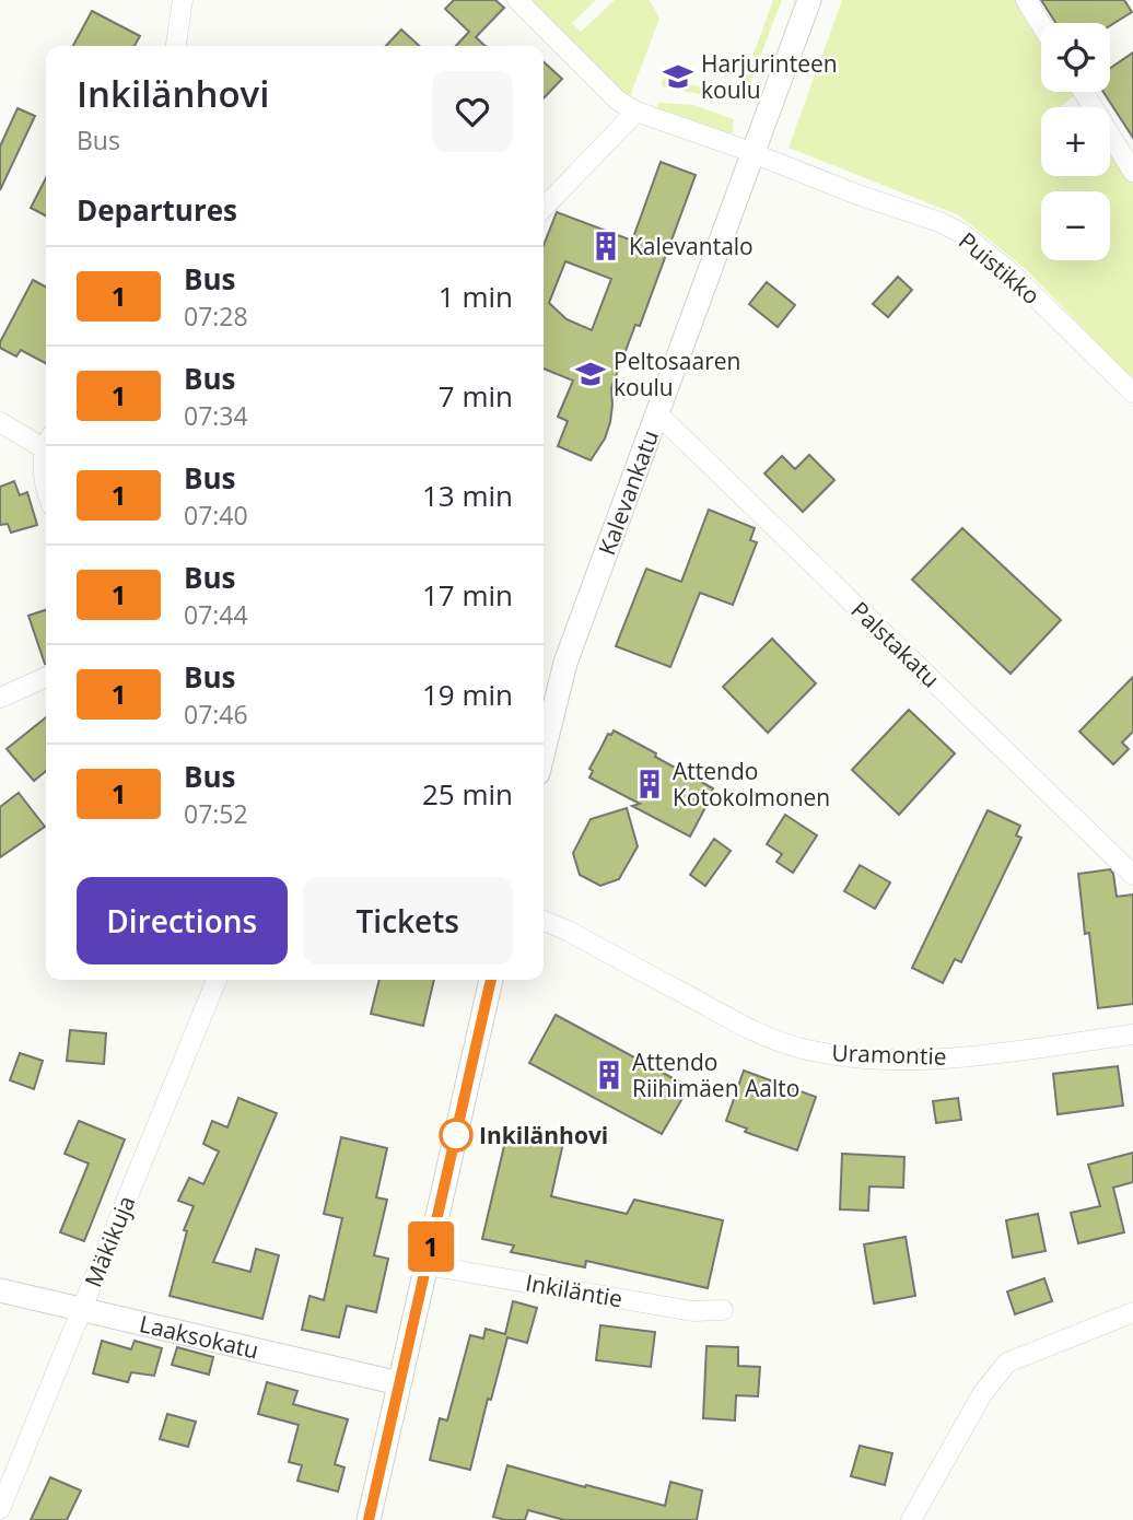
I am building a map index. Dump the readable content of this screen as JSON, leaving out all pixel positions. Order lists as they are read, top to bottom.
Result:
{
  "streets": {
    "street": [
      "Puistikko",
      "Kalevankatu",
      "Palstakatu",
      "Uramontie",
      "Mäkikuja",
      "Inkiläntie",
      "Laaksokatu"
    ]
  },
  "crossings": [
    ["Puistikko", "Kalevankatu"],
    ["Kalevankatu", "Palstakatu"],
    ["Mäkikuja", "Laaksokatu"]
  ],
  "places": {
    "school or university": ["Harjurinteen koulu", "Peltosaaren koulu"],
    "building": ["Kalevantalo", "Attendo Kotokolmonen", "Attendo Riihimäen Aalto"],
    "other": ["Inkilänhovi"]
  },
  "lines": ["bus line 1"],
  "page": {
    "on_map": "1",
    "map_buttons": ["+", "−"],
    "heading": [
      ["Inkilänhovi", "Bus"],
      "Departures"
    ],
    "list": [
      {
        "mark": "1",
        "name": "Bus",
        "note": "07:28",
        "value": "1 min"
      },
      {
        "mark": "1",
        "name": "Bus",
        "note": "07:34",
        "value": "7 min"
      },
      {
        "mark": "1",
        "name": "Bus",
        "note": "07:40",
        "value": "13 min"
      },
      {
        "mark": "1",
        "name": "Bus",
        "note": "07:44",
        "value": "17 min"
      },
      {
        "mark": "1",
        "name": "Bus",
        "note": "07:46",
        "value": "19 min"
      },
      {
        "mark": "1",
        "name": "Bus",
        "note": "07:52",
        "value": "25 min"
      }
    ],
    "buttons": ["Directions", "Tickets"]
  }
}
